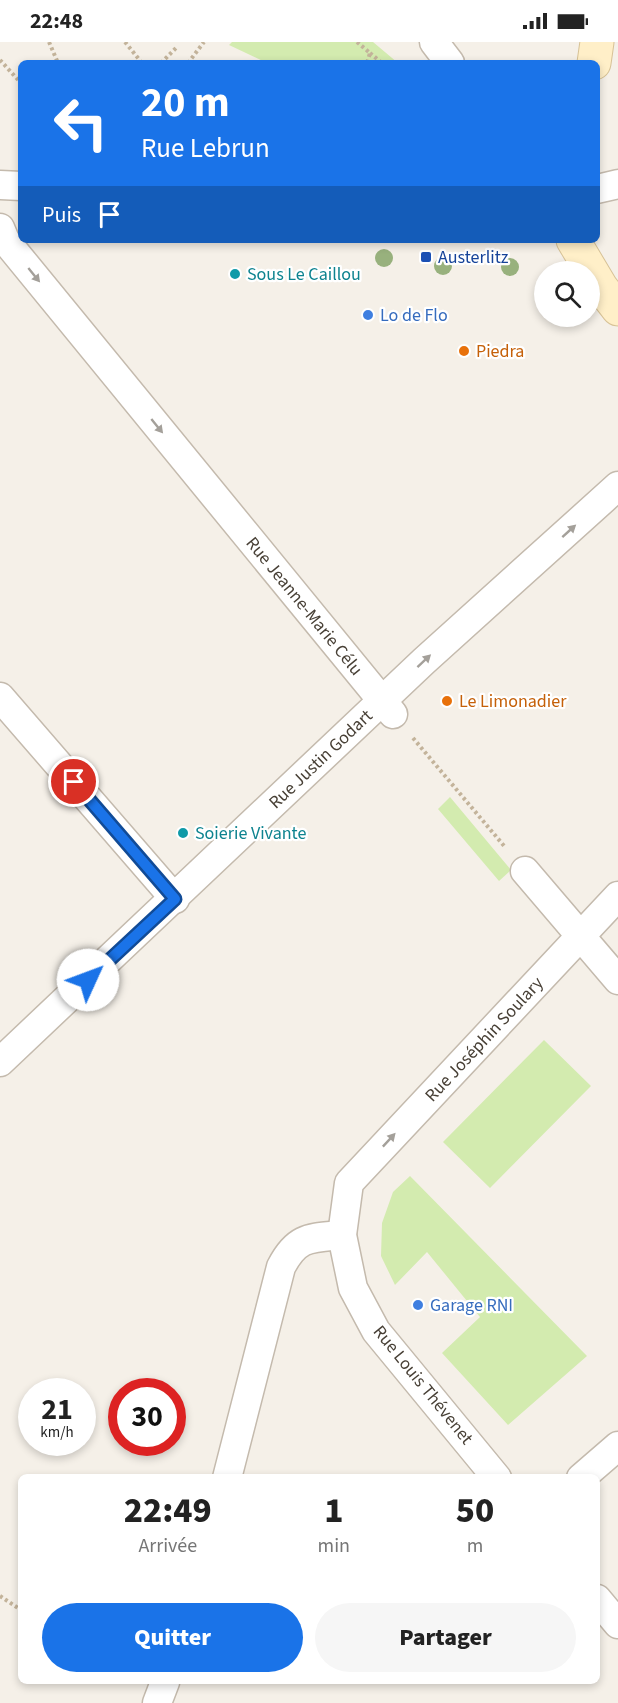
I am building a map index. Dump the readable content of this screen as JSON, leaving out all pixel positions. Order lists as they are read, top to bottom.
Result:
{
  "streets": {
    "street": [
      "Rue Jeanne-Marie Célu",
      "Rue Justin Godart",
      "Rue Joséphin Soulary",
      "Rue Louis Thévenet"
    ]
  },
  "crossings": [
    ["Rue Jeanne-Marie Célu", "Rue Justin Godart"],
    ["Rue Joséphin Soulary", "Rue Louis Thévenet"]
  ],
  "one_way": ["Rue Jeanne-Marie Célu", "Rue Justin Godart", "Rue Joséphin Soulary"],
  "places": {
    "transit": ["Austerlitz"],
    "other": [
      "Sous Le Caillou",
      "Lo de Flo",
      "Piedra",
      "Le Limonadier",
      "Soierie Vivante",
      "Garage RNI"
    ]
  },
  "page": {
    "status": "22:48",
    "turn": ["20 m", "Rue Lebrun"],
    "then": "Puis",
    "speed": "21 km/h",
    "limit": "30",
    "eta": [
      "22:49",
      "Arrivée",
      "1",
      "min",
      "50",
      "m"
    ],
    "buttons": ["Quitter", "Partager"]
  }
}
